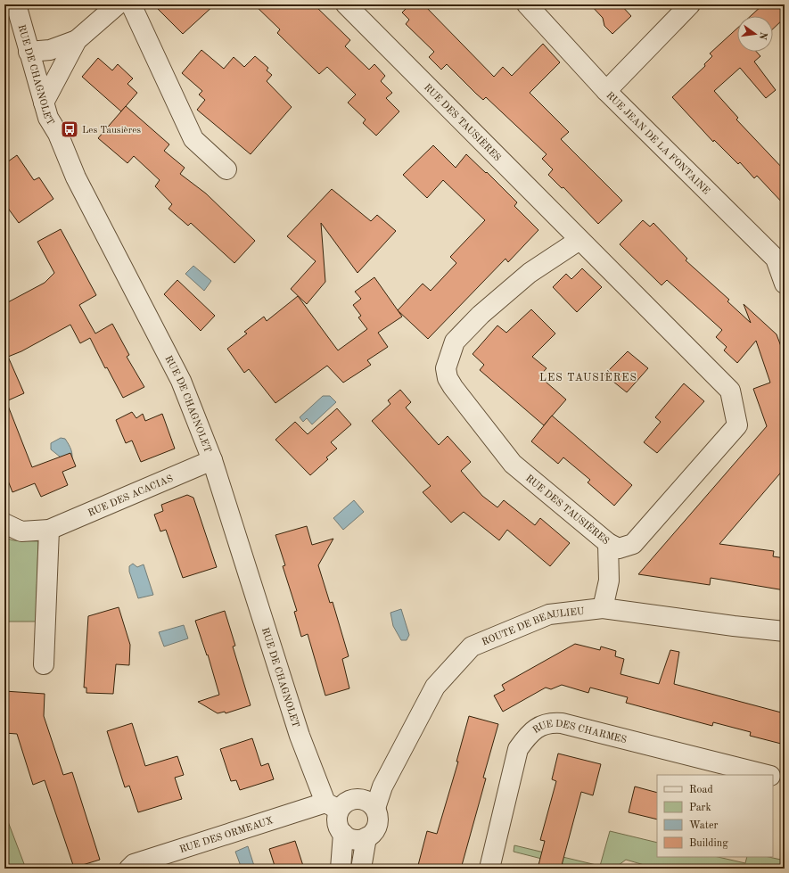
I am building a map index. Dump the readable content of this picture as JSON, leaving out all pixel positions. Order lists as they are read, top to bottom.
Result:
{
  "streets": {
    "street": [
      "RUE DE CHAGNOLET",
      "RUE DES TAUSIÈRES",
      "RUE JEAN DE LA FONTAINE",
      "RUE DES ACACIAS",
      "ROUTE DE BEAULIEU",
      "RUE DES CHARMES",
      "RUE DES ORMEAUX"
    ]
  },
  "crossings": [
    ["RUE DE CHAGNOLET", "RUE DES ACACIAS"],
    ["RUE DE CHAGNOLET", "ROUTE DE BEAULIEU"],
    ["RUE DE CHAGNOLET", "RUE DES ORMEAUX"],
    ["ROUTE DE BEAULIEU", "RUE DES ORMEAUX"]
  ],
  "districts": ["LES TAUSIÈRES"],
  "places": {
    "bus stop": ["Les Tausières"]
  },
  "legend": [
    "Road",
    "Park",
    "Water",
    "Building"
  ],
  "north": "right"
}
